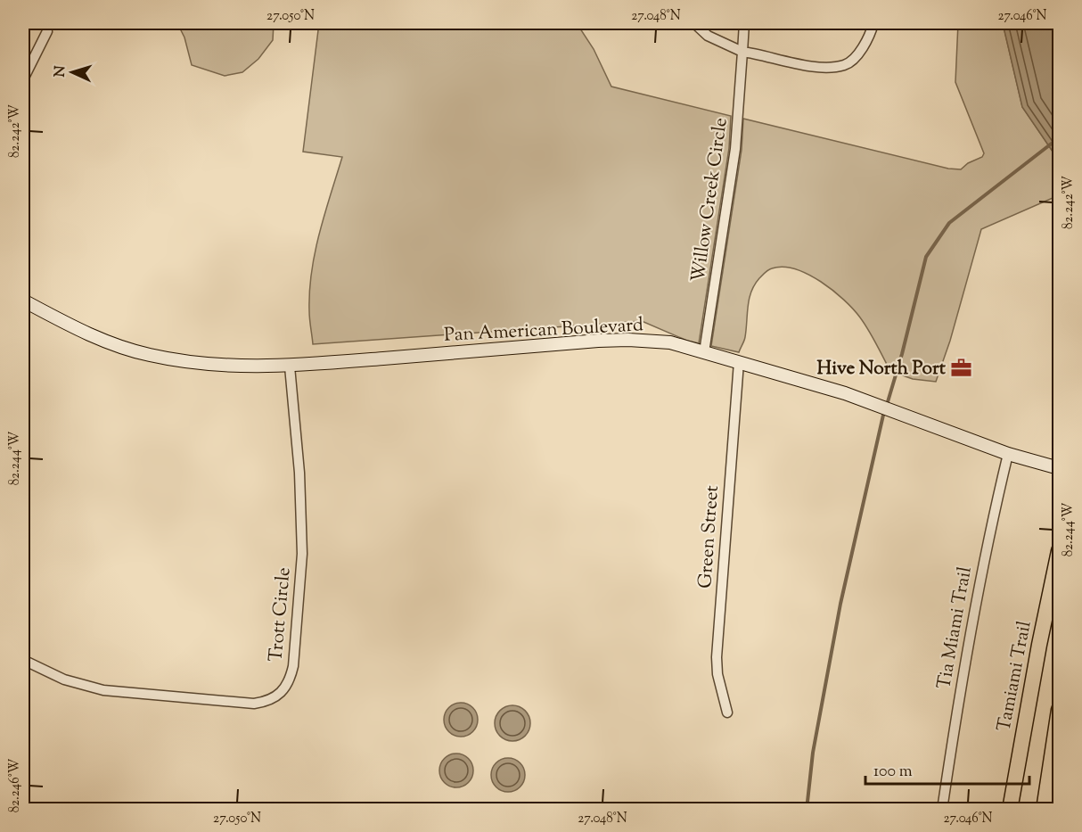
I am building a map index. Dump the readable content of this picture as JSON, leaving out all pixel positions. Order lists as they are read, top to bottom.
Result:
{
  "streets": {
    "main road": ["Tamiami Trail"],
    "street": [
      "Willow Creek Circle",
      "Pan American Boulevard",
      "Green Street",
      "Trott Circle",
      "Tia Miami Trail"
    ]
  },
  "crossings": [
    ["Willow Creek Circle", "Pan American Boulevard"],
    ["Pan American Boulevard", "Green Street"],
    ["Pan American Boulevard", "Trott Circle"],
    ["Pan American Boulevard", "Tia Miami Trail"]
  ],
  "places": {
    "office": ["Hive North Port"]
  },
  "scale_bar": "100 m",
  "north": "left",
  "coordinates": [
    "27.050°N",
    "27.048°N",
    "27.046°N",
    "82.242°W",
    "82.244°W",
    "82.246°W"
  ]
}
